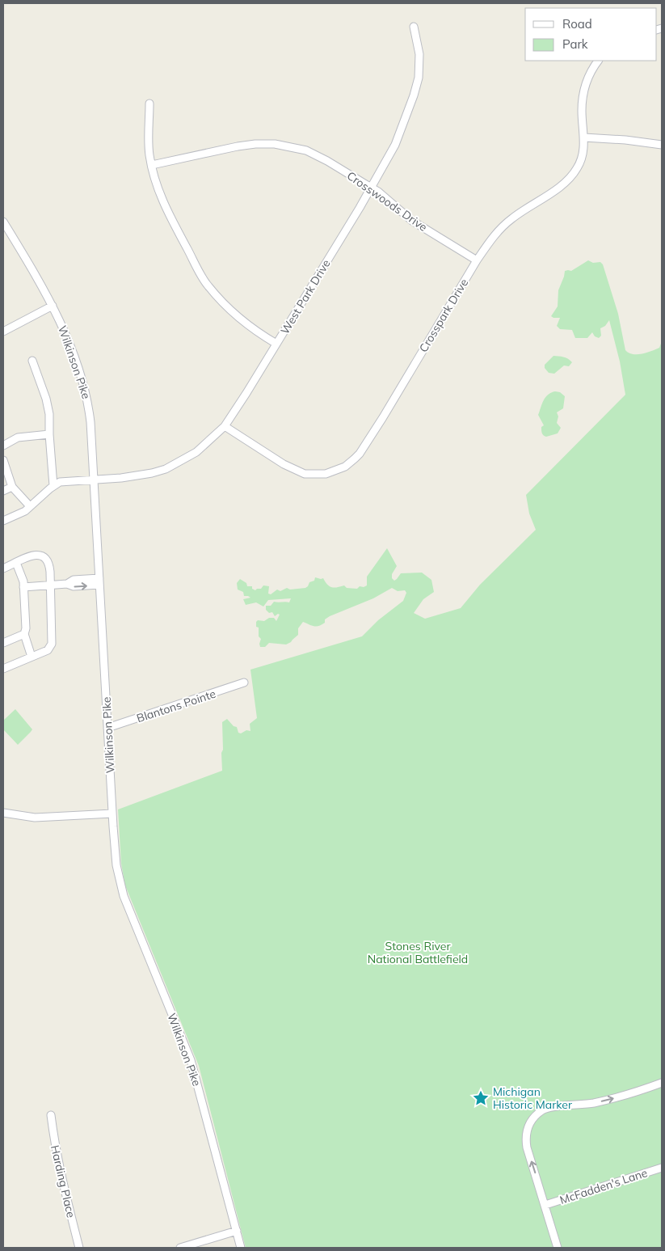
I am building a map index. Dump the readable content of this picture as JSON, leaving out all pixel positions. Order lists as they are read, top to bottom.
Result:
{
  "streets": {
    "street": [
      "Crosswoods Drive",
      "West Park Drive",
      "Crosspark Drive",
      "Wilkinson Pike",
      "Blantons Pointe",
      "Harding Place",
      "McFadden's Lane"
    ]
  },
  "crossings": [
    ["Crosswoods Drive", "West Park Drive"],
    ["Crosswoods Drive", "Crosspark Drive"],
    ["West Park Drive", "Crosspark Drive"],
    ["West Park Drive", "Wilkinson Pike"],
    ["Wilkinson Pike", "Blantons Pointe"]
  ],
  "parks": ["Stones River National Battlefield"],
  "places": {
    "place": ["Michigan Historic Marker"]
  },
  "legend": ["Road", "Park"]
}
